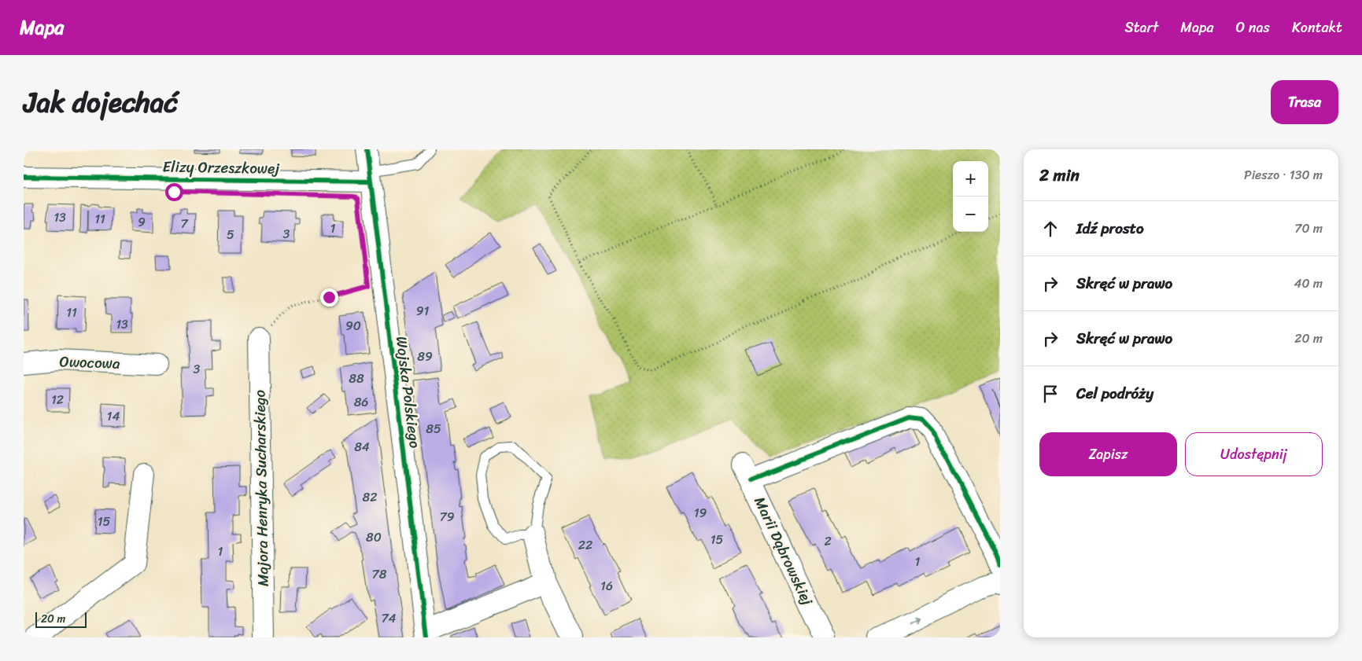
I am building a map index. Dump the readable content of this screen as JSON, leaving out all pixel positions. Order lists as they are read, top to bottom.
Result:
{
  "streets": {
    "street": [
      "Elizy Orzeszkowej",
      "Owocowa",
      "Wojska Polskiego",
      "Majora Henryka Sucharskiego",
      "Marii Dąbrowskiej"
    ]
  },
  "crossings": [
    ["Elizy Orzeszkowej", "Wojska Polskiego"]
  ],
  "house_numbers": [
    "13",
    "11",
    "9",
    "7",
    "1",
    "3",
    "5",
    "91",
    "11",
    "13",
    "90",
    "89",
    "3",
    "88",
    "12",
    "86",
    "14",
    "85",
    "84",
    "82",
    "19",
    "79",
    "15",
    "80",
    "15",
    "2",
    "22",
    "1",
    "1",
    "78",
    "16",
    "74"
  ],
  "scale_bar": "20 m",
  "page": {
    "header": "Mapa",
    "nav": [
      "Start",
      "Mapa",
      "O nas",
      "Kontakt"
    ],
    "title": "Jak dojechać",
    "buttons": [
      "Trasa",
      ["Zapisz", "Udostępnij"]
    ],
    "heading": ["2 min", "Pieszo · 130 m"],
    "map_buttons": ["+", "−"],
    "list": [
      ["Idź prosto", "70 m"],
      ["Skręć w prawo", "40 m"],
      ["Skręć w prawo", "20 m"],
      "Cel podróży"
    ],
    "scale": "20 m"
  }
}
